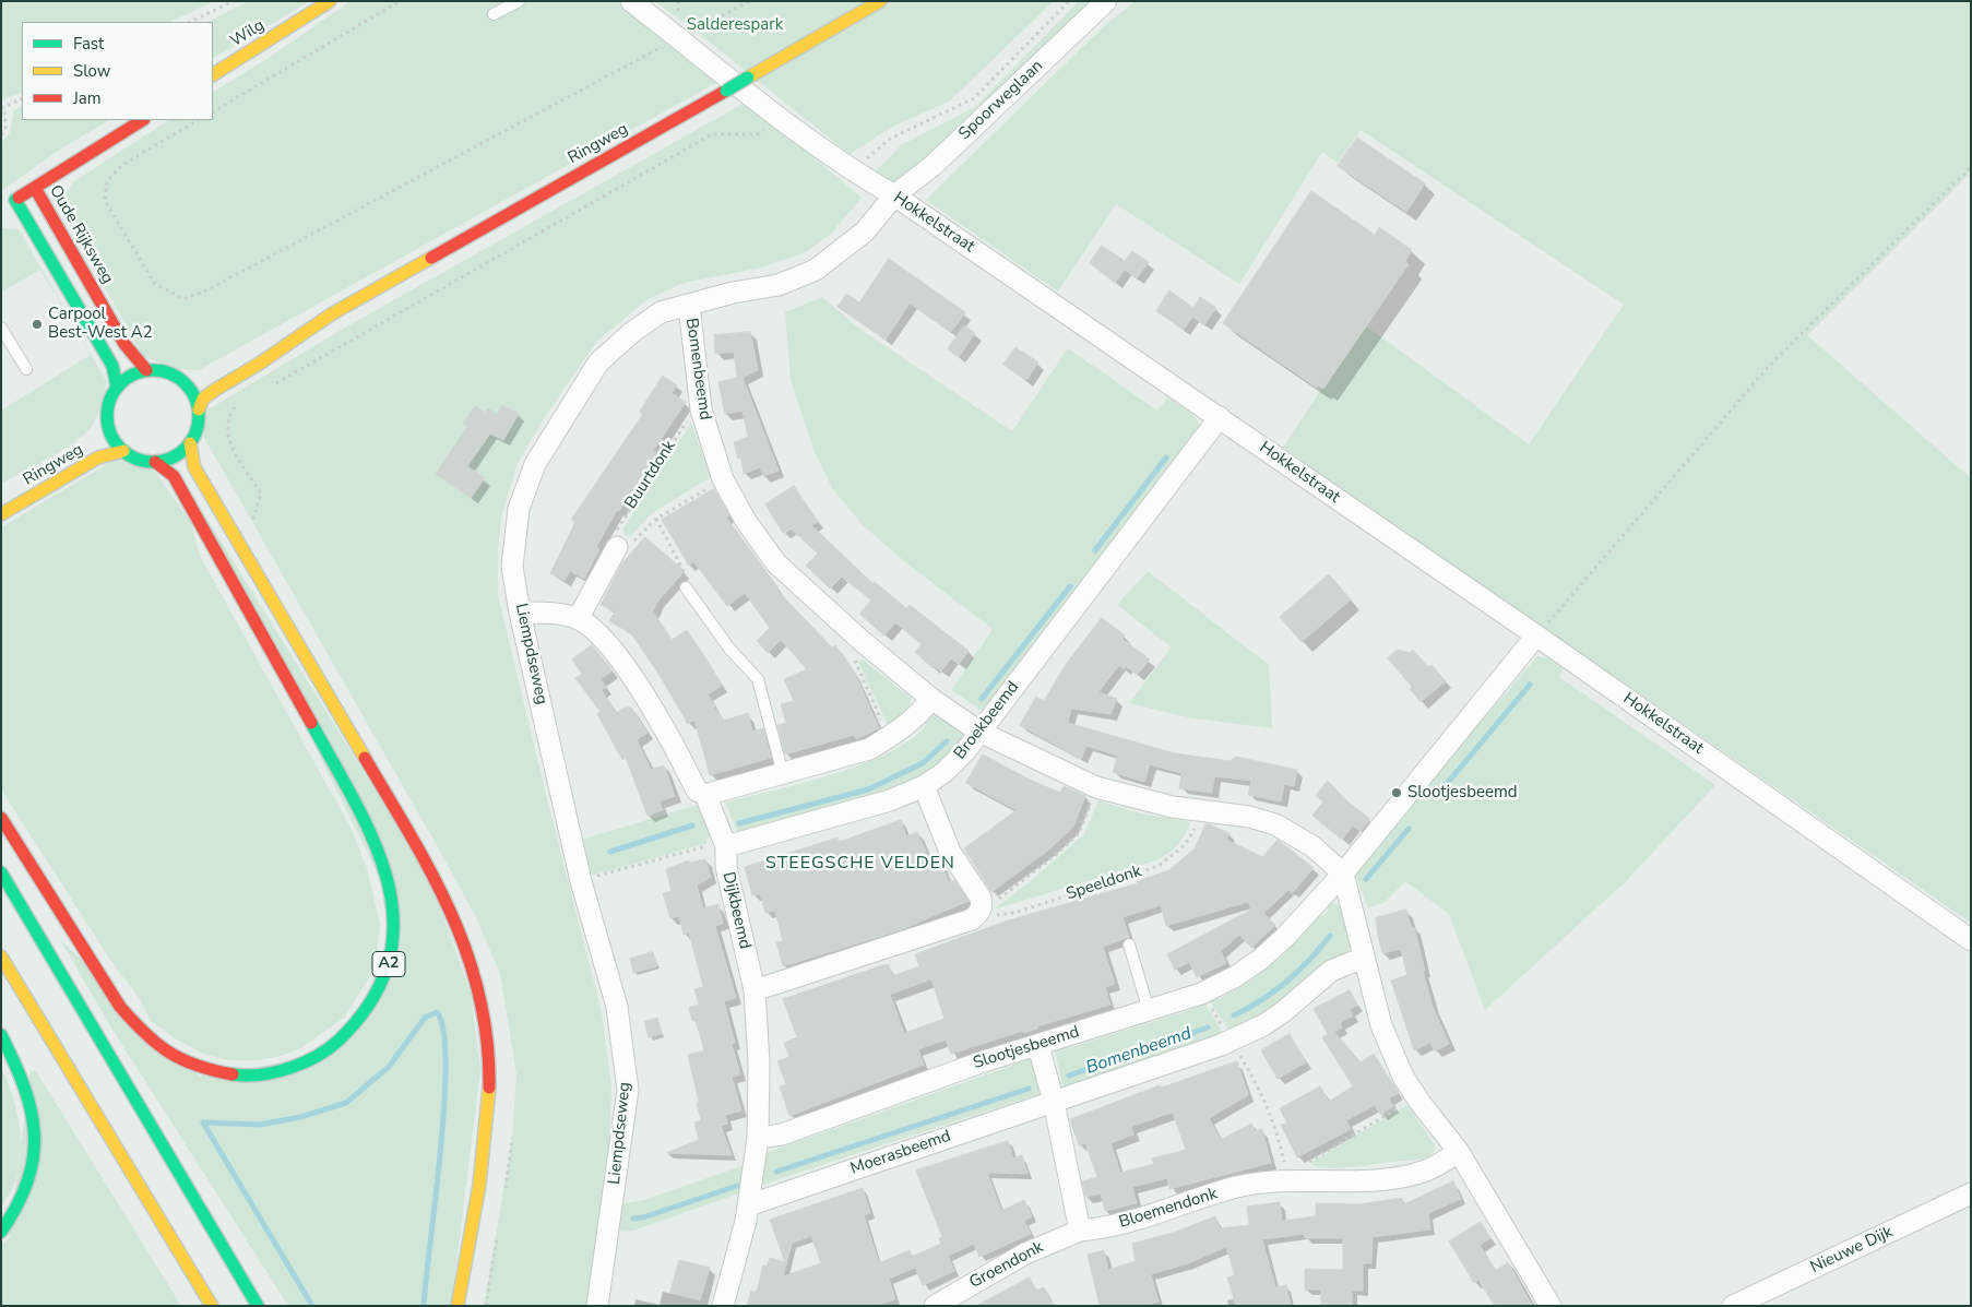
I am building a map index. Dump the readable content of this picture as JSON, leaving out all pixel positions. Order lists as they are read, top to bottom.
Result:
{
  "streets": {
    "main road": [
      "Wilg",
      "Ringweg",
      "Oude Rijksweg",
      "A2"
    ],
    "street": [
      "Spoorweglaan",
      "Hokkelstraat",
      "Bomenbeemd",
      "Liempdseweg",
      "Broekbeemd",
      "Dijkbeemd",
      "Slootjesbeemd",
      "Moerasbeemd",
      "Bloemendonk",
      "Nieuwe Dijk",
      "Groendonk"
    ],
    "path": ["Buurtdonk", "Speeldonk"]
  },
  "crossings": [
    ["Spoorweglaan", "Hokkelstraat"],
    ["Spoorweglaan", "Liempdseweg"],
    ["Ringweg", "Oude Rijksweg"],
    ["Ringweg", "A2"],
    ["Hokkelstraat", "Liempdseweg"],
    ["Hokkelstraat", "Broekbeemd"],
    ["Hokkelstraat", "Slootjesbeemd"],
    ["Oude Rijksweg", "A2"],
    ["Bomenbeemd", "Buurtdonk"],
    ["Bomenbeemd", "Liempdseweg"],
    ["Bomenbeemd", "Broekbeemd"],
    ["Bomenbeemd", "Speeldonk"],
    ["Bomenbeemd", "Slootjesbeemd"],
    ["Liempdseweg", "Dijkbeemd"],
    ["Broekbeemd", "Dijkbeemd"],
    ["Dijkbeemd", "Slootjesbeemd"],
    ["Dijkbeemd", "Moerasbeemd"],
    ["Bloemendonk", "Groendonk"]
  ],
  "districts": ["STEEGSCHE VELDEN"],
  "water": ["Bomenbeemd"],
  "parks": ["Salderespark"],
  "places": ["Carpool Best-West A2", "Slootjesbeemd"],
  "legend": ["Fast", "Slow", "Jam"]
}
